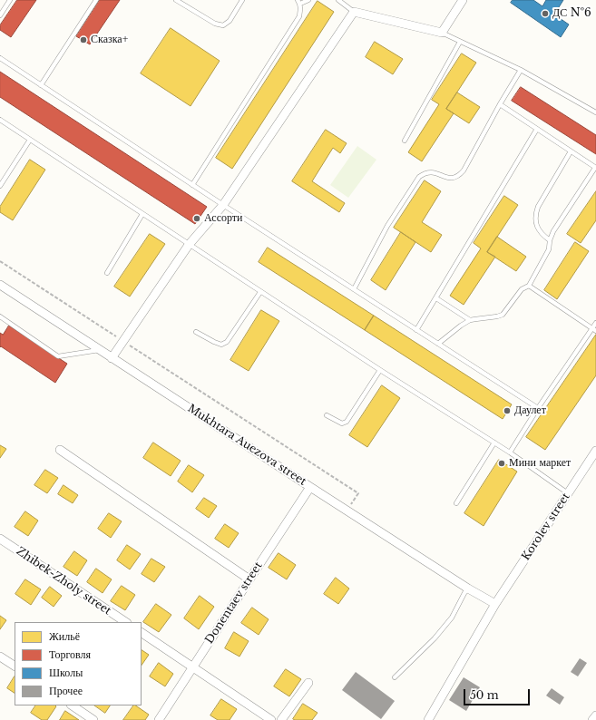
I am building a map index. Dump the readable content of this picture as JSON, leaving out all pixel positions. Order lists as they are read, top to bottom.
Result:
{
  "streets": {
    "street": [
      "Mukhtara Auezova street",
      "Korolev street",
      "Zhibek-Zholy street",
      "Donentaev street"
    ]
  },
  "crossings": [
    ["Mukhtara Auezova street", "Korolev street"],
    ["Mukhtara Auezova street", "Donentaev street"]
  ],
  "places": [
    "ДС №6",
    "Сказка+",
    "Ассорти",
    "Даулет",
    "Мини маркет"
  ],
  "legend": [
    "Жильё",
    "Торговля",
    "Школы",
    "Прочее"
  ],
  "scale_bar": "50 m"
}
